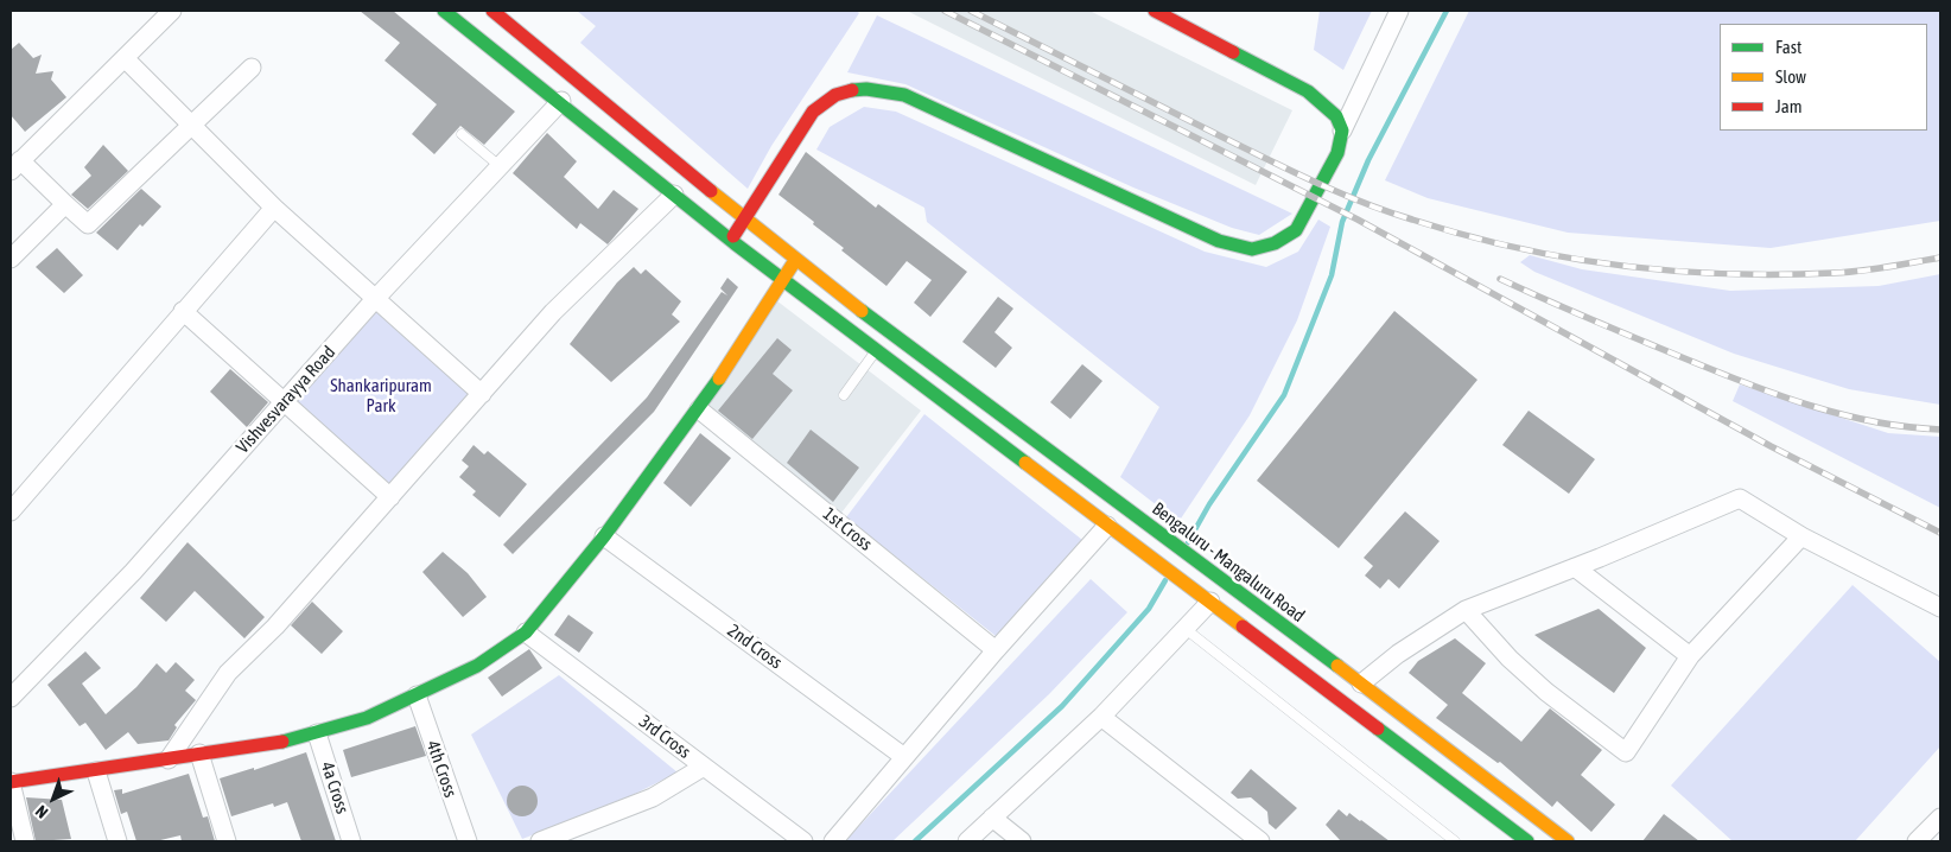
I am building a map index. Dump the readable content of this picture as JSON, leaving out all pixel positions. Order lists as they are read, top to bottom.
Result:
{
  "streets": {
    "main road": ["Bengaluru - Mangaluru Road"],
    "street": [
      "Vishvesvarayya Road",
      "1st Cross",
      "2nd Cross",
      "3rd Cross",
      "4th Cross",
      "4a Cross"
    ]
  },
  "parks": ["Shankaripuram Park"],
  "legend": ["Fast", "Slow", "Jam"],
  "north": "bottom left"
}
